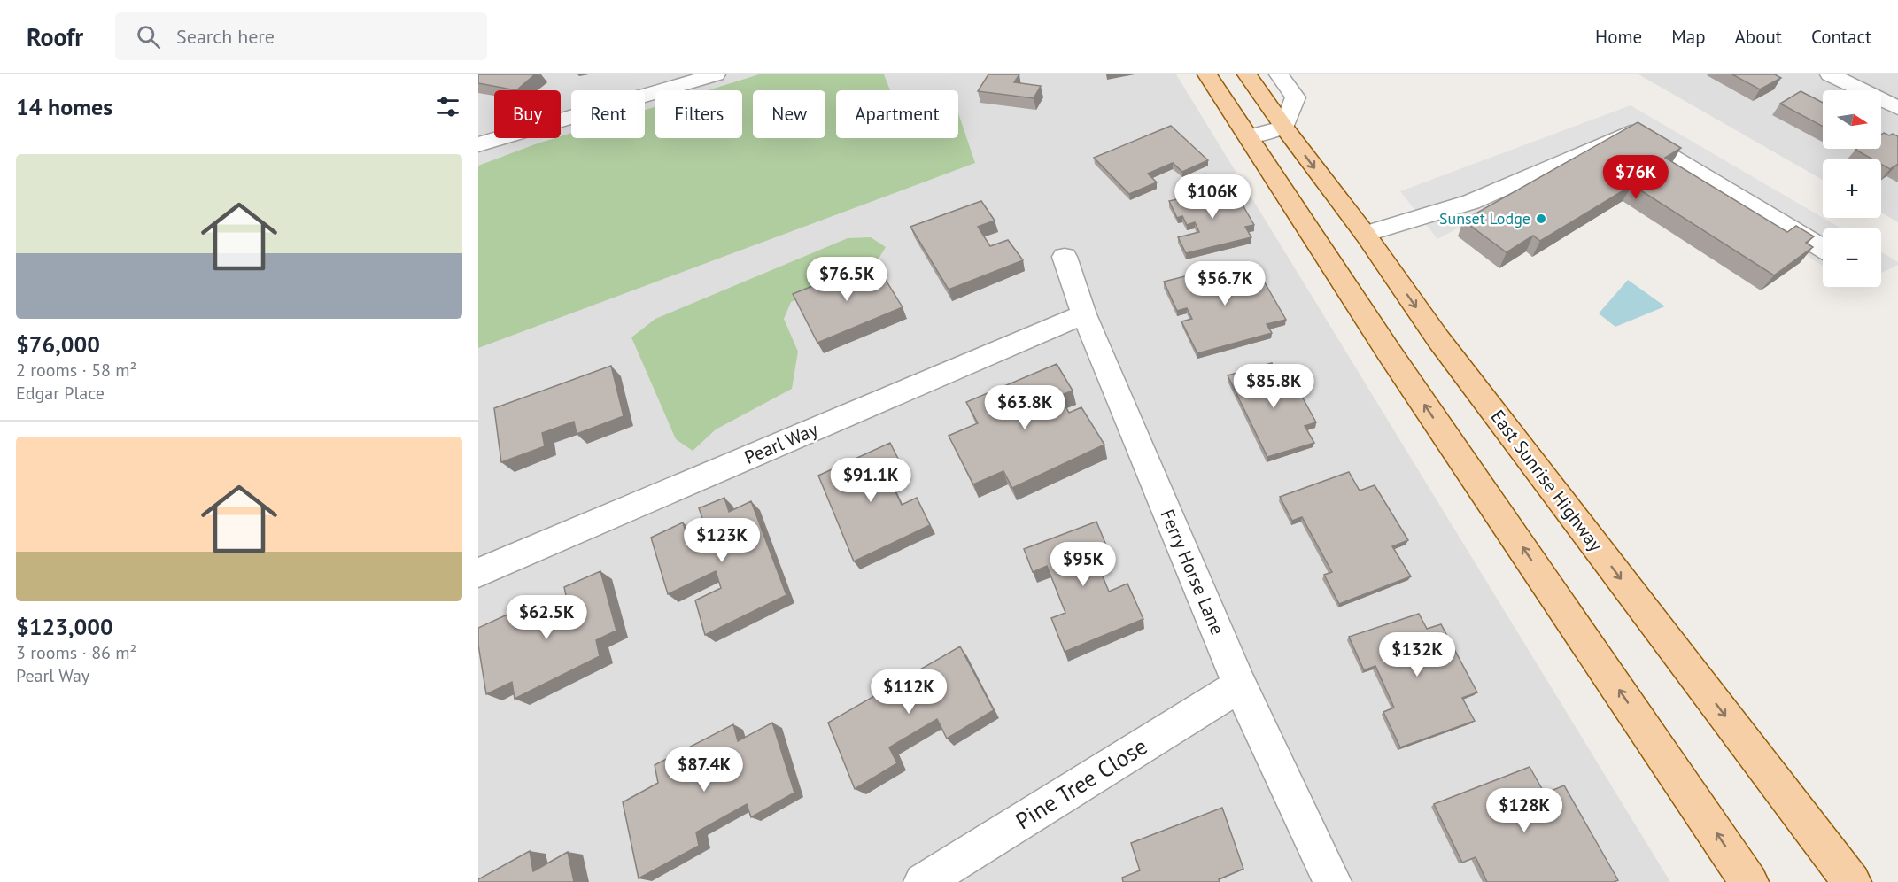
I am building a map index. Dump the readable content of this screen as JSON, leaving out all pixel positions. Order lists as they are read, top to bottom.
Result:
{
  "streets": {
    "main road": ["East Sunrise Highway"],
    "street": ["Pearl Way", "Ferry Horse Lane", "Pine Tree Close"]
  },
  "crossings": [
    ["Pearl Way", "Ferry Horse Lane"],
    ["Ferry Horse Lane", "Pine Tree Close"]
  ],
  "places": ["Sunset Lodge"],
  "north": "right",
  "page": {
    "header": "Roofr",
    "search": "Search here",
    "nav": [
      "Home",
      "Map",
      "About",
      "Contact"
    ],
    "heading": "14 homes",
    "map_buttons": ["+", "−"],
    "chip": [
      "Buy",
      "Rent",
      "Filters",
      "New",
      "Apartment"
    ],
    "list": [
      {
        "name": "$76,000",
        "note": "2 rooms · 58 m² · Edgar Place"
      },
      {
        "name": "$123,000",
        "note": "3 rooms · 86 m² · Pearl Way"
      }
    ],
    "price": [
      "$76K",
      "$106K",
      "$76.5K",
      "$56.7K",
      "$85.8K",
      "$63.8K",
      "$91.1K",
      "$123K",
      "$95K",
      "$62.5K",
      "$132K",
      "$112K",
      "$87.4K",
      "$128K"
    ]
  }
}
